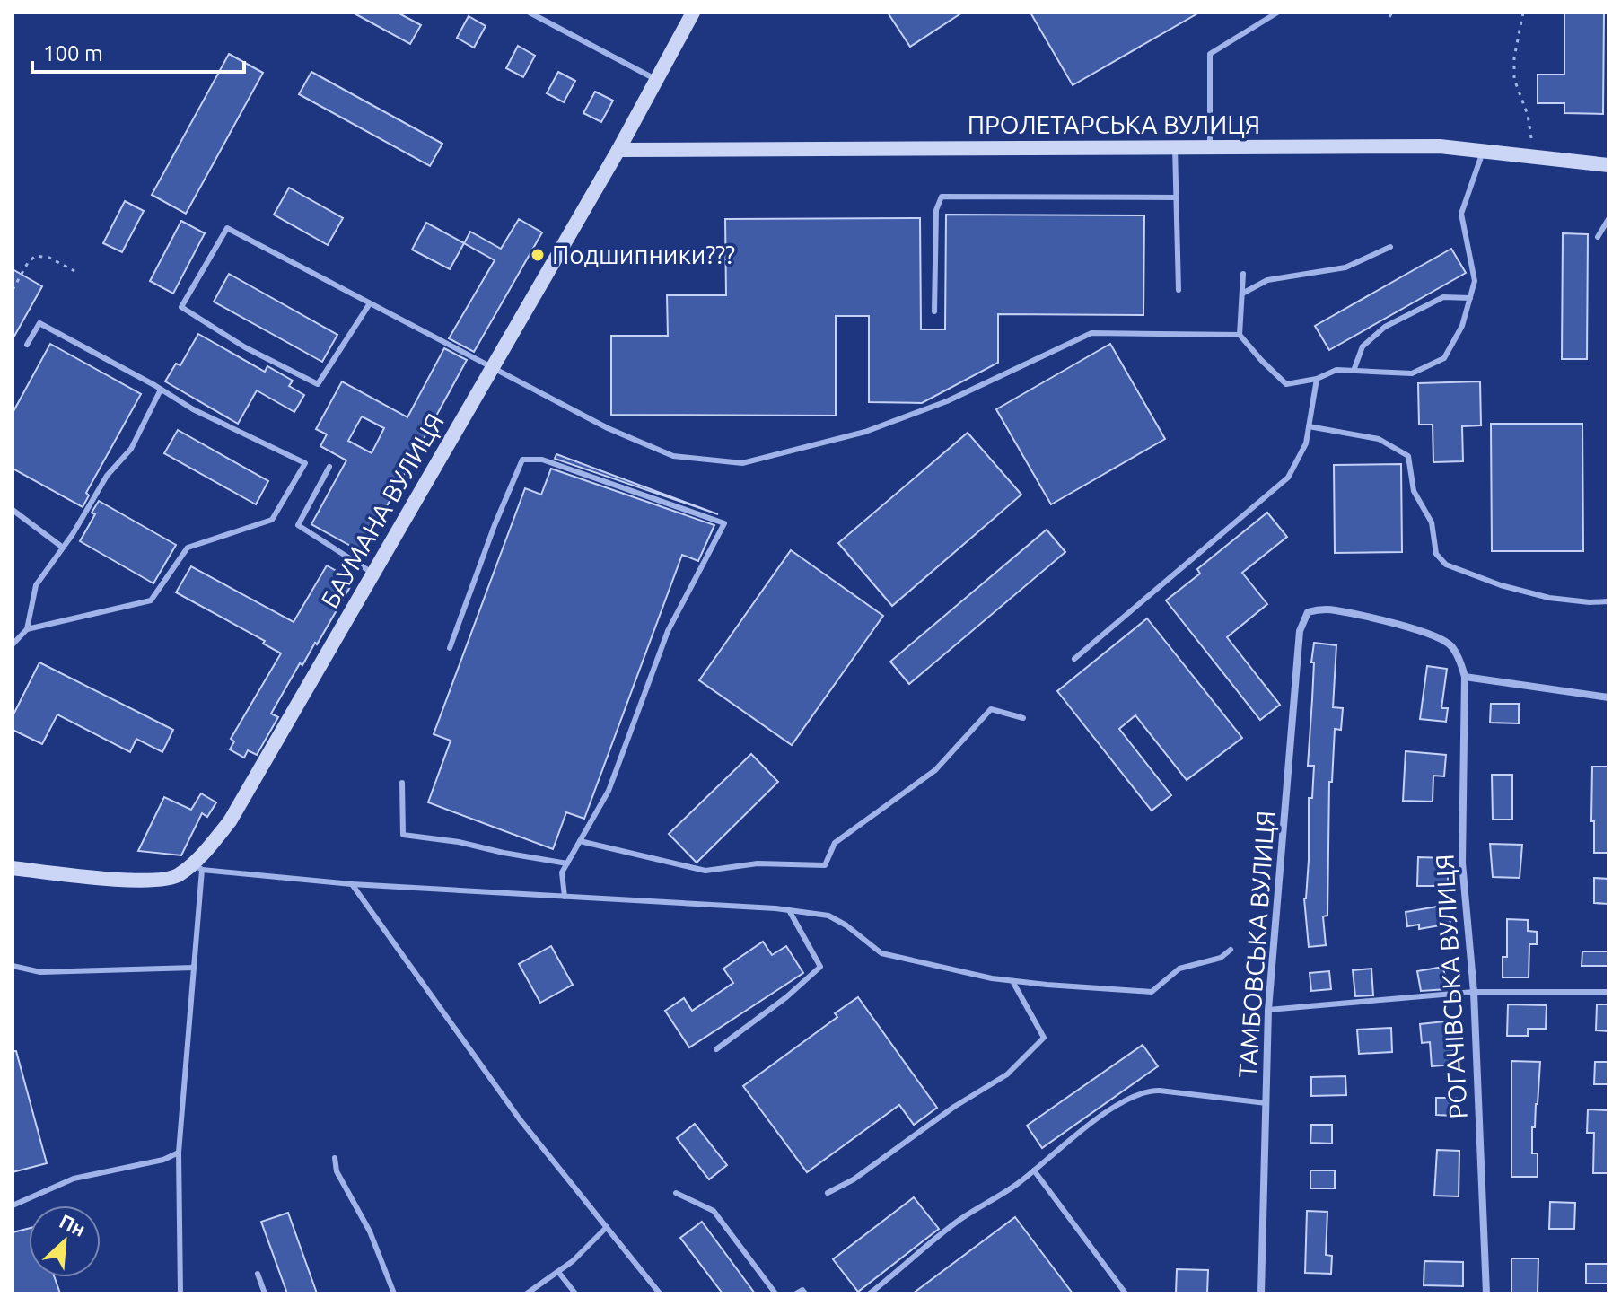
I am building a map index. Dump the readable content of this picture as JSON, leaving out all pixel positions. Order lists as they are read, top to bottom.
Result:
{
  "streets": {
    "main road": ["ПРОЛЕТАРСЬКА ВУЛИЦЯ", "БАУМАНА ВУЛИЦЯ"],
    "street": ["ТАМБОВСЬКА ВУЛИЦЯ", "РОГАЧІВСЬКА ВУЛИЦЯ"]
  },
  "crossings": [
    ["ПРОЛЕТАРСЬКА ВУЛИЦЯ", "БАУМАНА ВУЛИЦЯ"],
    ["ТАМБОВСЬКА ВУЛИЦЯ", "РОГАЧІВСЬКА ВУЛИЦЯ"]
  ],
  "places": ["Подшипники???"],
  "scale_bar": "100 m",
  "north": "top right"
}
